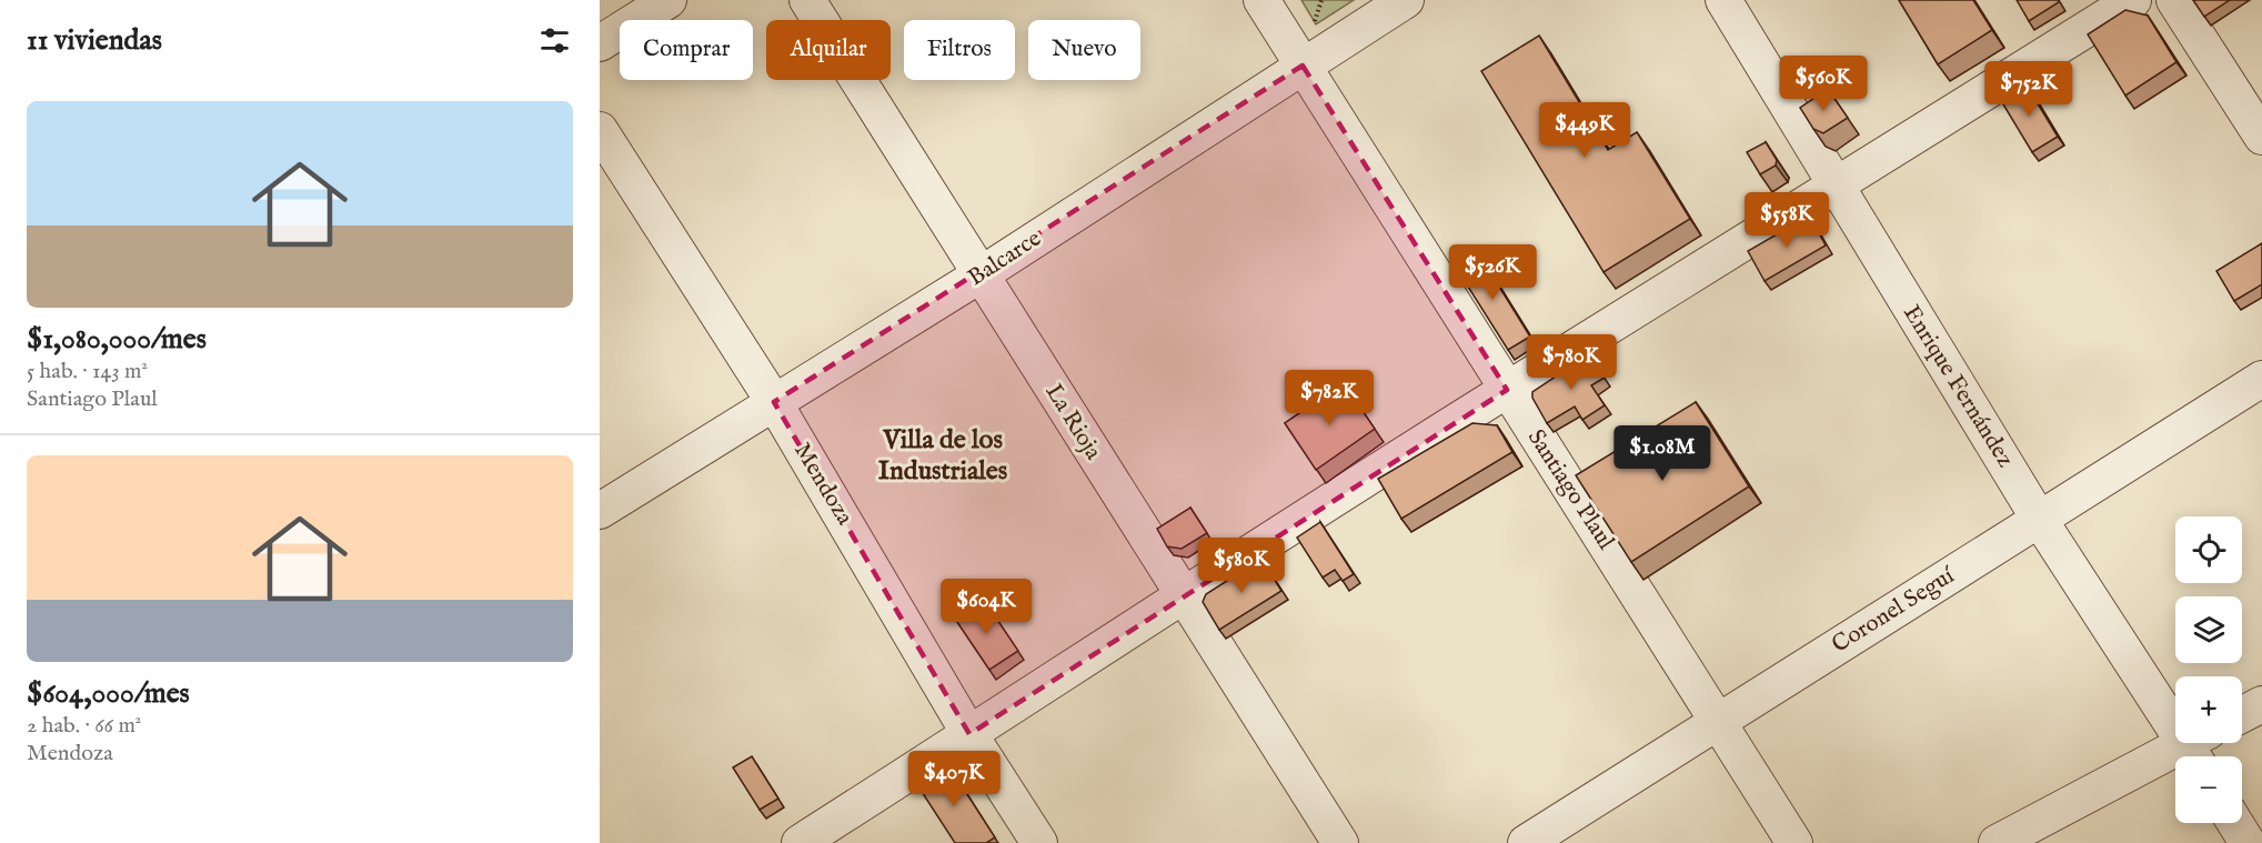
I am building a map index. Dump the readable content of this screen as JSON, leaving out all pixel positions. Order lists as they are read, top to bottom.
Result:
{
  "streets": {
    "street": [
      "Balcarce",
      "Enrique Fernández",
      "La Rioja",
      "Mendoza",
      "Santiago Plaul",
      "Coronel Seguí"
    ]
  },
  "crossings": [
    ["Balcarce", "La Rioja"],
    ["Balcarce", "Mendoza"],
    ["Balcarce", "Santiago Plaul"],
    ["Enrique Fernández", "Coronel Seguí"],
    ["Santiago Plaul", "Coronel Seguí"]
  ],
  "districts": ["Villa de los Industriales"],
  "page": {
    "heading": "11 viviendas",
    "chip": [
      "Comprar",
      "Alquilar",
      "Filtros",
      "Nuevo"
    ],
    "price": [
      "$560K",
      "$752K",
      "$449K",
      "$558K",
      "$526K",
      "$780K",
      "$782K",
      "$1.08M",
      "$580K",
      "$604K",
      "$407K"
    ],
    "list": [
      {
        "name": "$1,080,000/mes",
        "note": "5 hab. · 143 m² · Santiago Plaul"
      },
      {
        "name": "$604,000/mes",
        "note": "2 hab. · 66 m² · Mendoza"
      }
    ],
    "map_buttons": ["+", "−"]
  }
}
